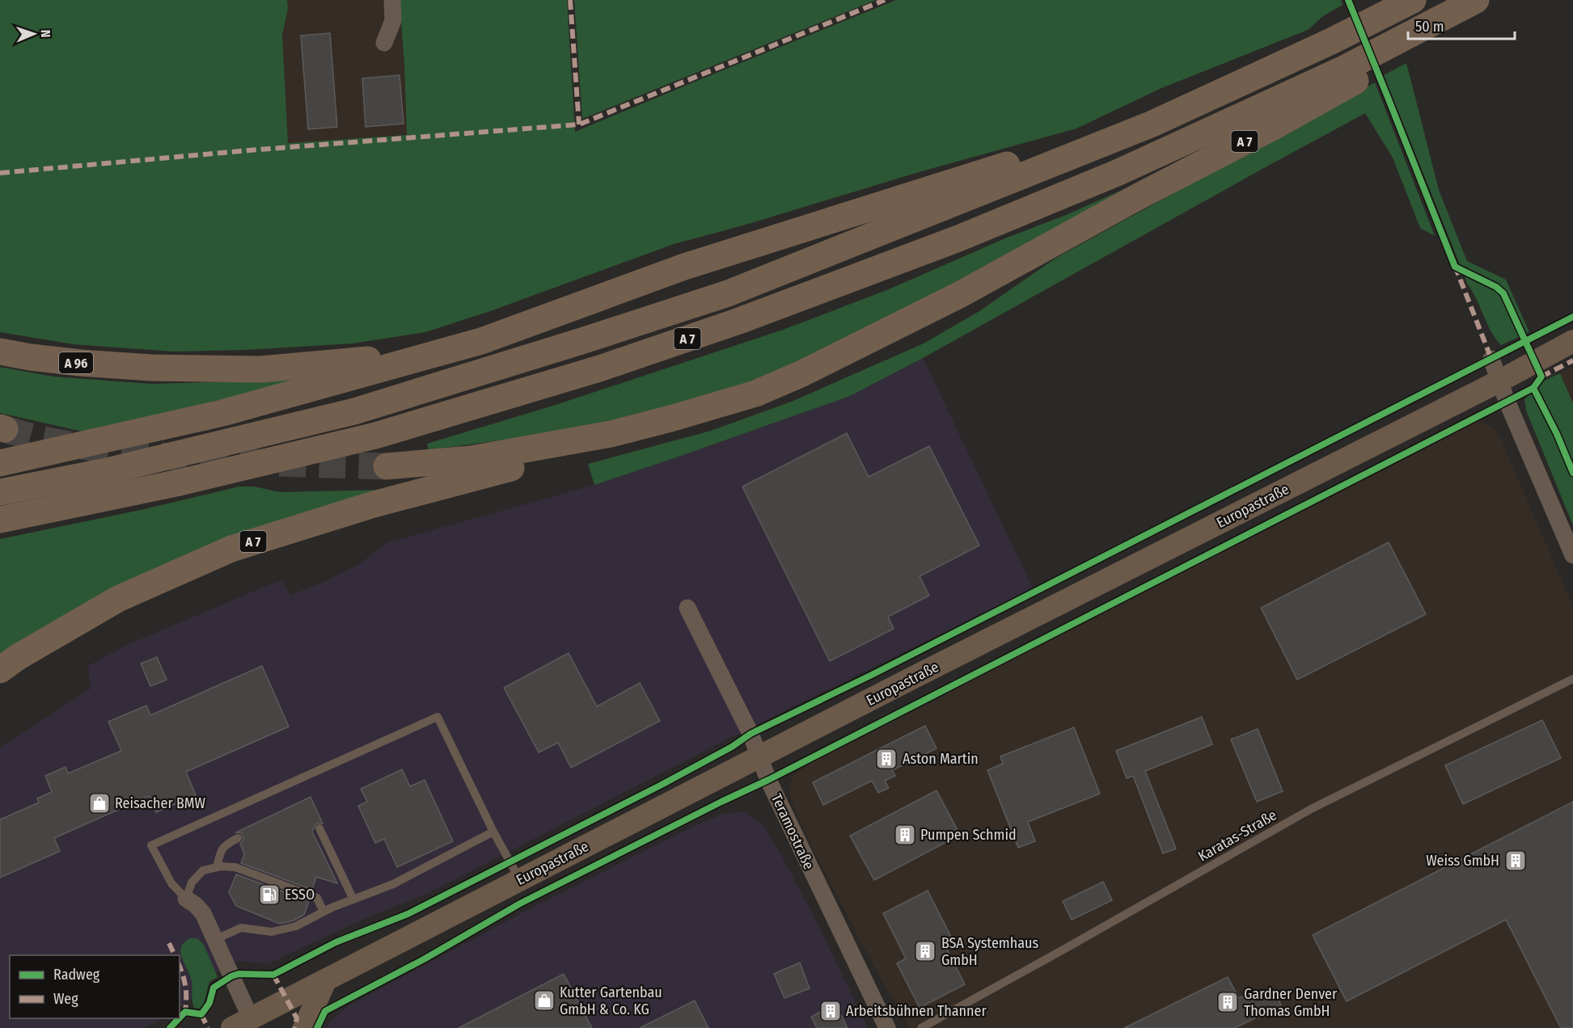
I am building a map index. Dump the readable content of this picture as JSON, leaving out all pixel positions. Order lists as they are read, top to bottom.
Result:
{
  "streets": {
    "highway": ["A 7", "A 96"],
    "main road": ["Europastraße"],
    "street": ["Teramostraße"],
    "lane": ["Karatas-Straße"]
  },
  "crossings": [
    ["Europastraße", "Teramostraße"]
  ],
  "places": {
    "building": [
      "Aston Martin",
      "Pumpen Schmid",
      "Weiss GmbH",
      "BSA Systemhaus GmbH",
      "Gardner Denver Thomas GmbH",
      "Arbeitsbühnen Thanner"
    ],
    "shop": ["Reisacher BMW", "Kutter Gartenbau GmbH & Co. KG"],
    "fuel station": ["ESSO"]
  },
  "legend": ["Radweg", "Weg"],
  "scale_bar": "50 m",
  "north": "right"
}
